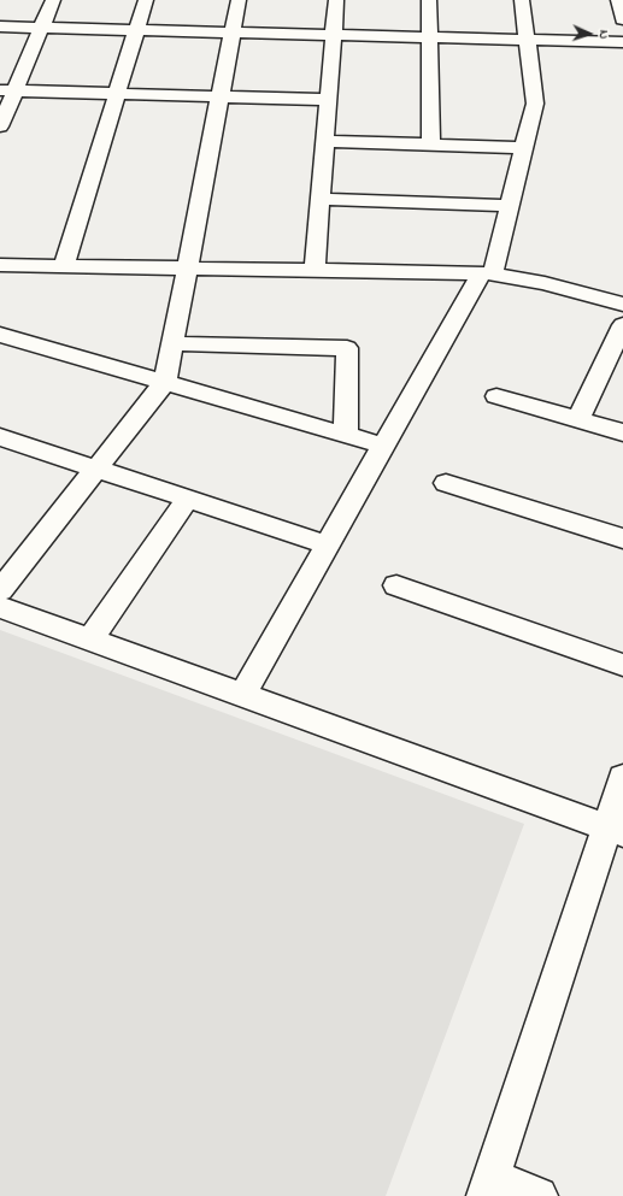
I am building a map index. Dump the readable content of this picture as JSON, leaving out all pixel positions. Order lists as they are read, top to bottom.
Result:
{
  "north": "right"
}
